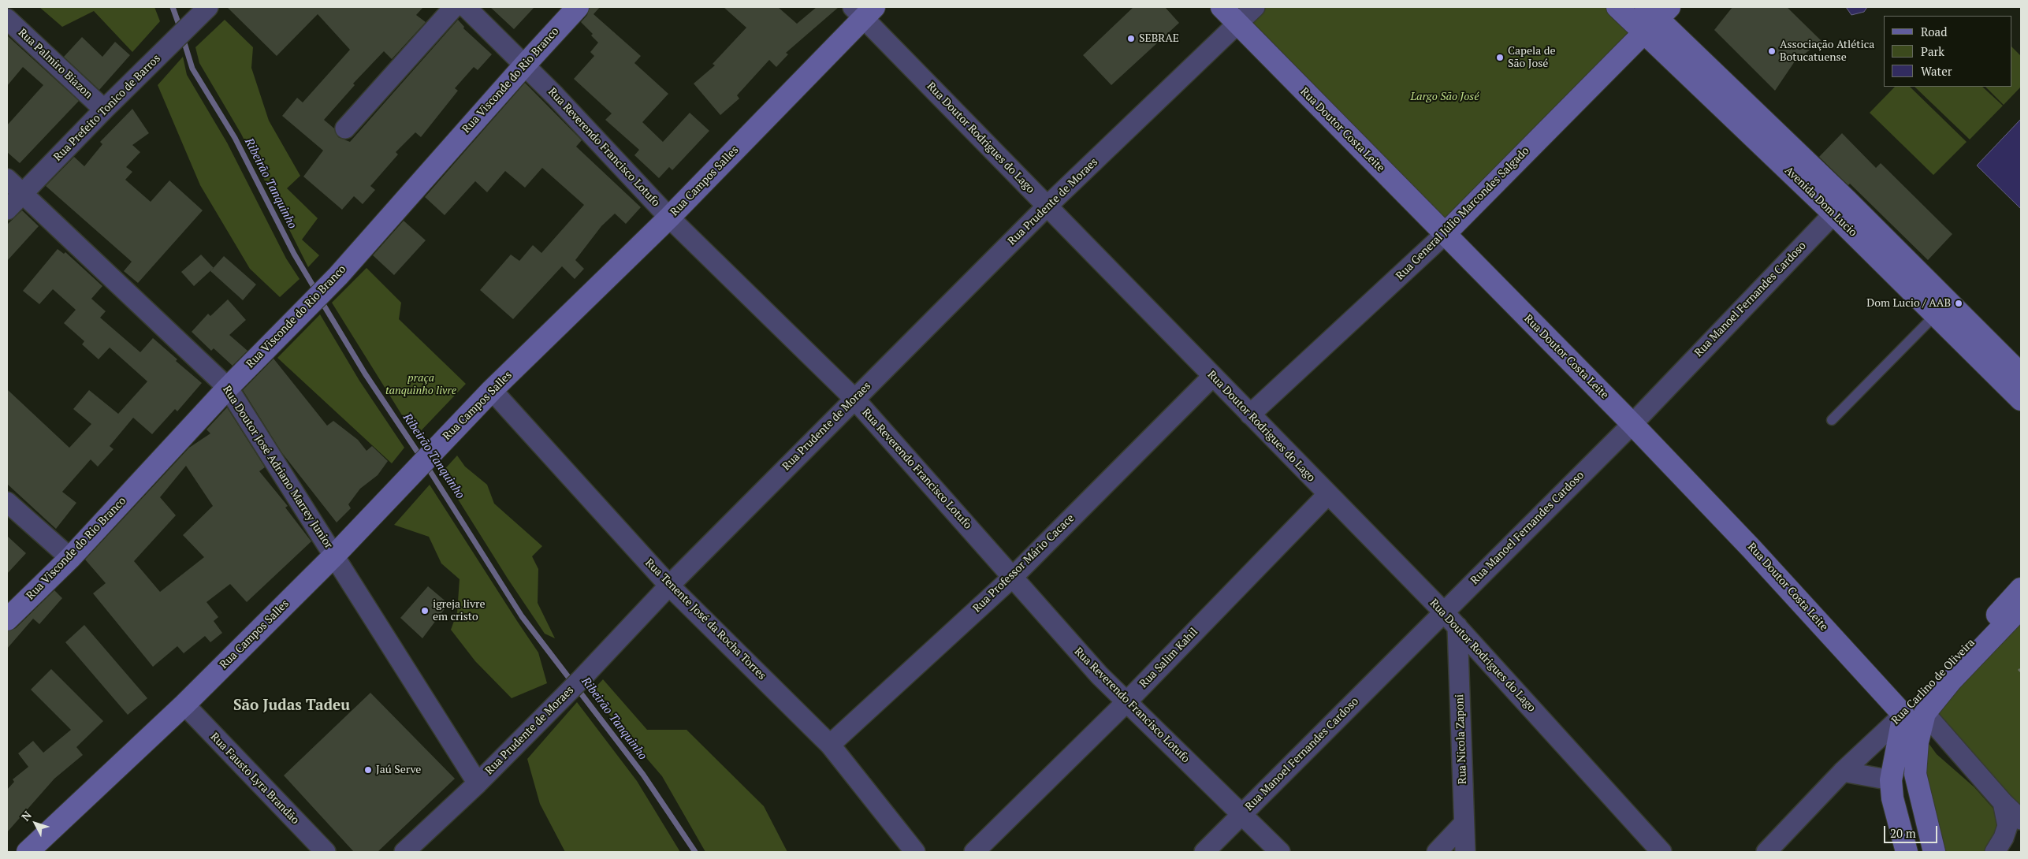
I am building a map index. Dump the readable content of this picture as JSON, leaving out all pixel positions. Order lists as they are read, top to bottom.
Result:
{
  "streets": {
    "street": [
      "Rua Palmiro Biazon",
      "Rua Visconde do Rio Branco",
      "Rua Prefeito Tonico de Barros",
      "Rua Doutor Costa Leite",
      "Rua Doutor Rodrigues do Lago",
      "Rua Reverendo Francisco Lotufo",
      "Rua Campos Salles",
      "Rua Prudente de Moraes",
      "Avenida Dom Lucio",
      "Rua General Júlio Marcondes Salgado",
      "Rua Manoel Fernandes Cardoso",
      "Rua Doutor José Adriano Marrey Junior",
      "Rua Professor Mário Cacace",
      "Rua Tenente José da Rocha Torres",
      "Rua Salim Kahil",
      "Rua Carlino de Oliveira",
      "Rua Nicola Zaponi",
      "Rua Fausto Lyra Brandão"
    ]
  },
  "crossings": [
    ["Rua Palmiro Biazon", "Rua Prefeito Tonico de Barros"],
    ["Rua Visconde do Rio Branco", "Rua Reverendo Francisco Lotufo"],
    ["Rua Visconde do Rio Branco", "Rua Doutor José Adriano Marrey Junior"],
    ["Rua Prefeito Tonico de Barros", "Rua Doutor José Adriano Marrey Junior"],
    ["Rua Doutor Costa Leite", "Rua Prudente de Moraes"],
    ["Rua Doutor Costa Leite", "Rua General Júlio Marcondes Salgado"],
    ["Rua Doutor Costa Leite", "Rua Manoel Fernandes Cardoso"],
    ["Rua Doutor Costa Leite", "Rua Carlino de Oliveira"],
    ["Rua Doutor Rodrigues do Lago", "Rua Campos Salles"],
    ["Rua Doutor Rodrigues do Lago", "Rua Prudente de Moraes"],
    ["Rua Doutor Rodrigues do Lago", "Rua General Júlio Marcondes Salgado"],
    ["Rua Doutor Rodrigues do Lago", "Rua Manoel Fernandes Cardoso"],
    ["Rua Doutor Rodrigues do Lago", "Rua Professor Mário Cacace"],
    ["Rua Doutor Rodrigues do Lago", "Rua Salim Kahil"],
    ["Rua Doutor Rodrigues do Lago", "Rua Nicola Zaponi"],
    ["Rua Reverendo Francisco Lotufo", "Rua Campos Salles"],
    ["Rua Reverendo Francisco Lotufo", "Rua Prudente de Moraes"],
    ["Rua Reverendo Francisco Lotufo", "Rua Manoel Fernandes Cardoso"],
    ["Rua Reverendo Francisco Lotufo", "Rua Professor Mário Cacace"],
    ["Rua Reverendo Francisco Lotufo", "Rua Salim Kahil"],
    ["Rua Campos Salles", "Rua Doutor José Adriano Marrey Junior"],
    ["Rua Campos Salles", "Rua Tenente José da Rocha Torres"],
    ["Rua Campos Salles", "Rua Fausto Lyra Brandão"],
    ["Rua Prudente de Moraes", "Rua Doutor José Adriano Marrey Junior"],
    ["Rua Prudente de Moraes", "Rua Tenente José da Rocha Torres"],
    ["Avenida Dom Lucio", "Rua General Júlio Marcondes Salgado"],
    ["Avenida Dom Lucio", "Rua Manoel Fernandes Cardoso"],
    ["Rua Manoel Fernandes Cardoso", "Rua Nicola Zaponi"],
    ["Rua Professor Mário Cacace", "Rua Tenente José da Rocha Torres"]
  ],
  "districts": ["São Judas Tadeu"],
  "water": ["Ribeirão Tanquinho"],
  "parks": ["Largo São José", "praça tanquinho livre"],
  "places": [
    "SEBRAE",
    "Associação Atlética Botucatuense",
    "Capela de São José",
    "Dom Lucio / AAB",
    "igreja livre em cristo",
    "Jaú Serve"
  ],
  "legend": ["Road", "Park", "Water"],
  "scale_bar": "20 m",
  "north": "top left"
}
